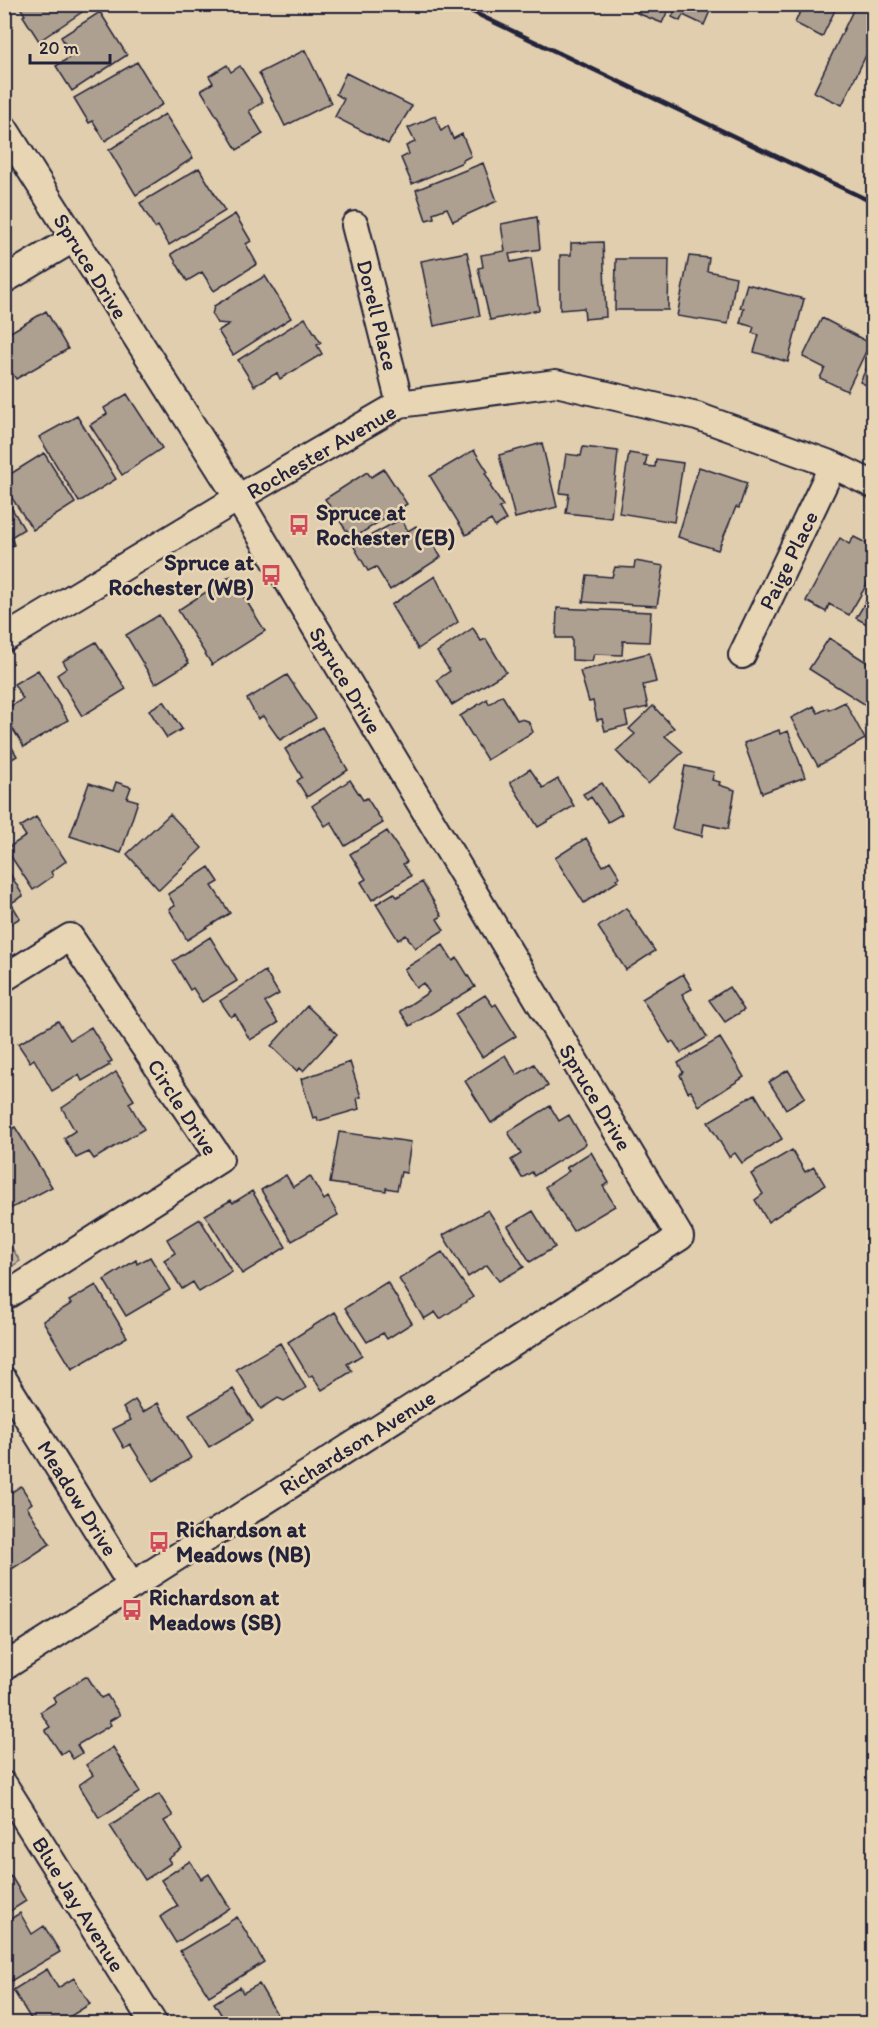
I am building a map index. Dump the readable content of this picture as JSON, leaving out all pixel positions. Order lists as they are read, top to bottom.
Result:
{
  "streets": {
    "street": [
      "Spruce Drive",
      "Dorell Place",
      "Rochester Avenue",
      "Paige Place",
      "Circle Drive",
      "Richardson Avenue",
      "Meadow Drive",
      "Blue Jay Avenue"
    ]
  },
  "crossings": [
    ["Spruce Drive", "Rochester Avenue"],
    ["Spruce Drive", "Richardson Avenue"],
    ["Dorell Place", "Rochester Avenue"],
    ["Rochester Avenue", "Paige Place"],
    ["Richardson Avenue", "Meadow Drive"]
  ],
  "places": {
    "bus stop": [
      "Spruce at Rochester (EB)",
      "Spruce at Rochester (WB)",
      "Richardson at Meadows (NB)",
      "Richardson at Meadows (SB)"
    ]
  },
  "scale_bar": "20 m"
}
